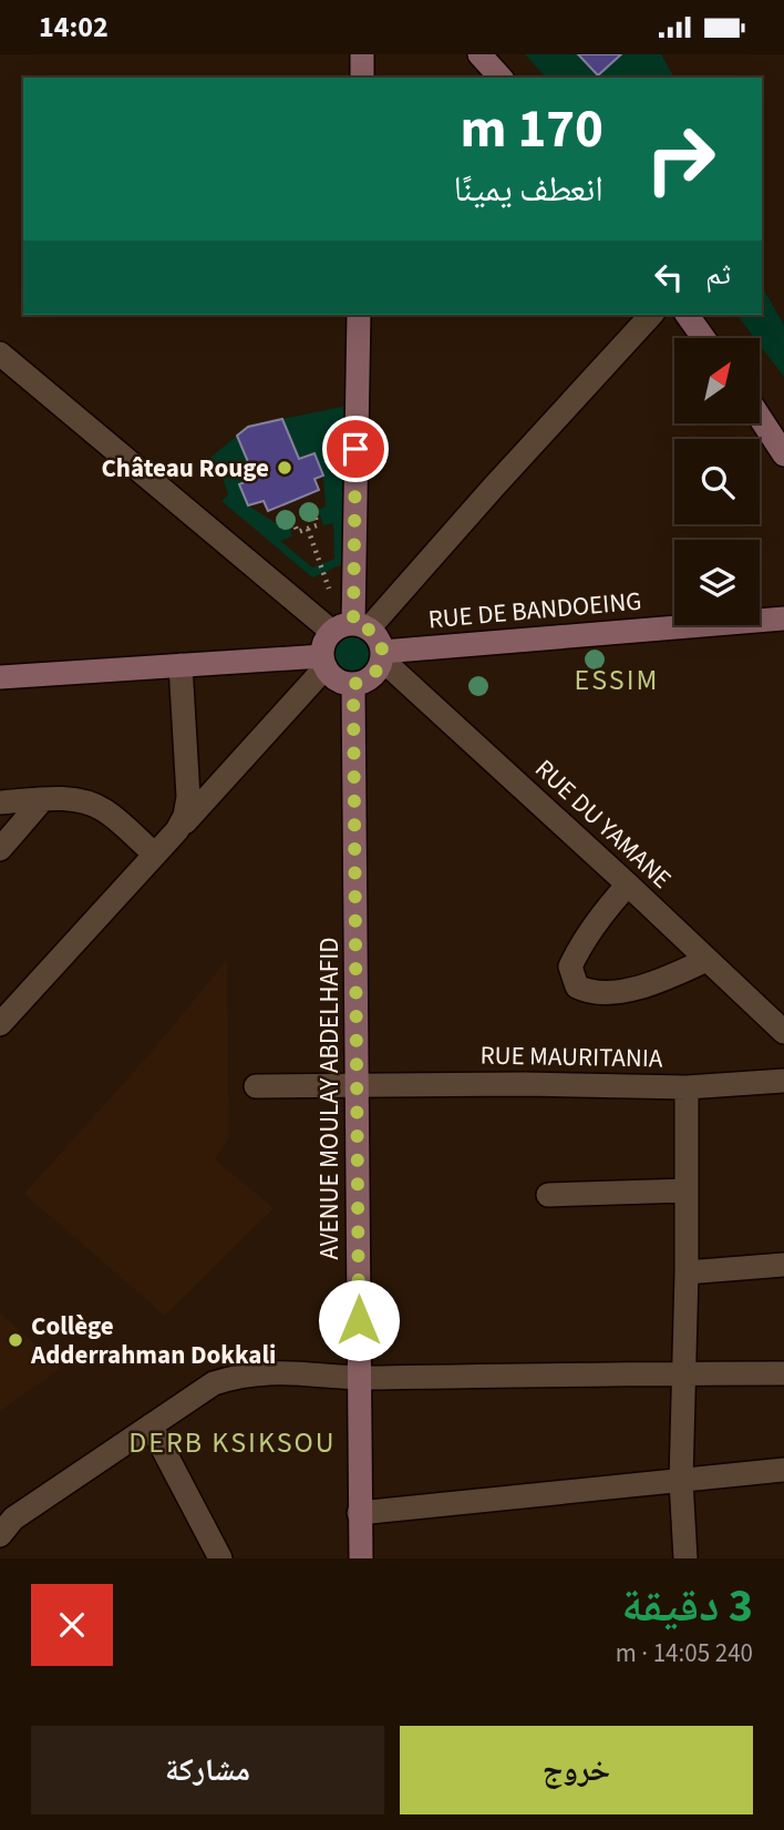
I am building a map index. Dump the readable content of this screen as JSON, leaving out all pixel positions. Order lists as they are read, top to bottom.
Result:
{
  "streets": {
    "street": [
      "RUE DE BANDOEING",
      "RUE DU YAMANE",
      "RUE MAURITANIA",
      "AVENUE MOULAY ABDELHAFID"
    ]
  },
  "crossings": [
    ["RUE DE BANDOEING", "RUE DU YAMANE"],
    ["RUE DE BANDOEING", "AVENUE MOULAY ABDELHAFID"],
    ["RUE DU YAMANE", "AVENUE MOULAY ABDELHAFID"],
    ["RUE MAURITANIA", "AVENUE MOULAY ABDELHAFID"]
  ],
  "districts": ["ESSIM", "DERB KSIKSOU"],
  "places": ["Château Rouge", "Collège Adderrahman Dokkali"],
  "north": "top right",
  "page": {
    "status": "14:02",
    "turn": ["170 m", "انعطف يمينًا"],
    "then": "ثم",
    "heading": ["3 دقيقة", "240 m · 14:05"],
    "buttons": ["خروج", "مشاركة"]
  }
}
